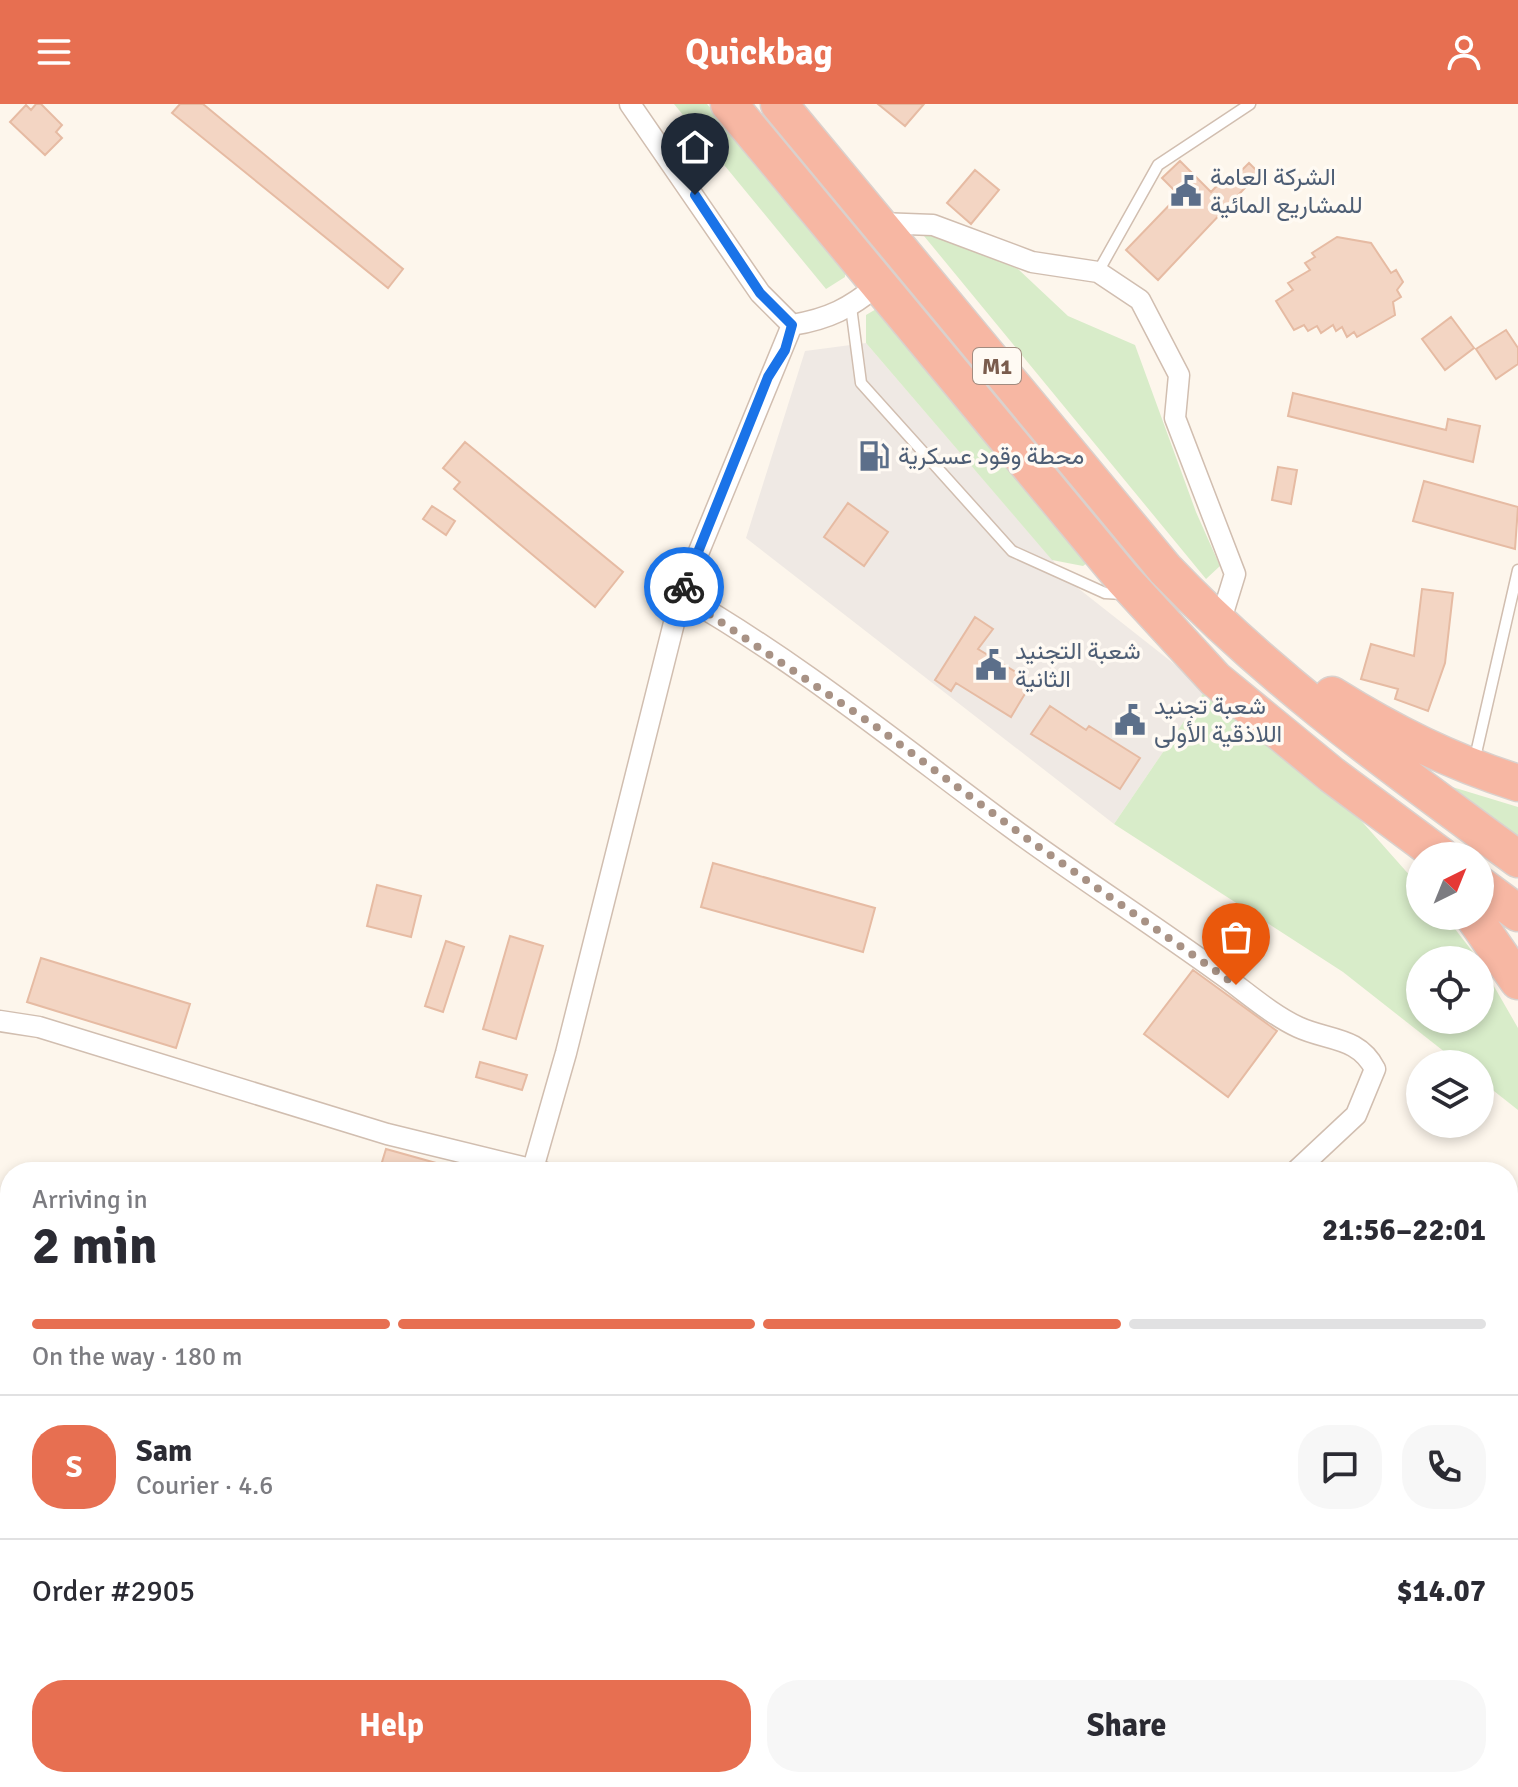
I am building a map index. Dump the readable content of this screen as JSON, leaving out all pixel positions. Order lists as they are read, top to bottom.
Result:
{
  "streets": {
    "highway": ["M1"]
  },
  "places": {
    "public building": ["الشركة العامة للمشاريع المائية", "شعبة التجنيد الثانية", "شعبة تجنيد اللاذقية الأولى"],
    "fuel station": ["محطة وقود عسكرية"]
  },
  "north": "top right",
  "page": {
    "header": "Quickbag",
    "heading": ["2 min", "Arriving in", "21:56–22:01"],
    "panel": [
      "Sam",
      "Courier · 4.6",
      "Order #2905",
      "$14.07"
    ],
    "bar": "On the way · 180 m",
    "round": "S",
    "buttons": ["Help", "Share"]
  }
}
